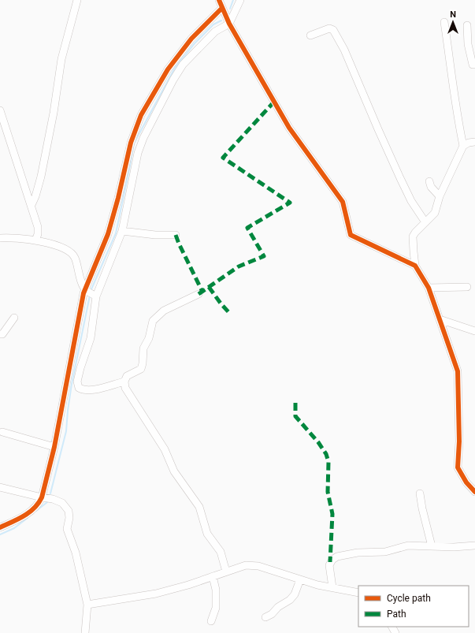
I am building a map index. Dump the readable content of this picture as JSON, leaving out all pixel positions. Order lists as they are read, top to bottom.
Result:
{
  "legend": ["Cycle path", "Path"],
  "north": "top"
}
